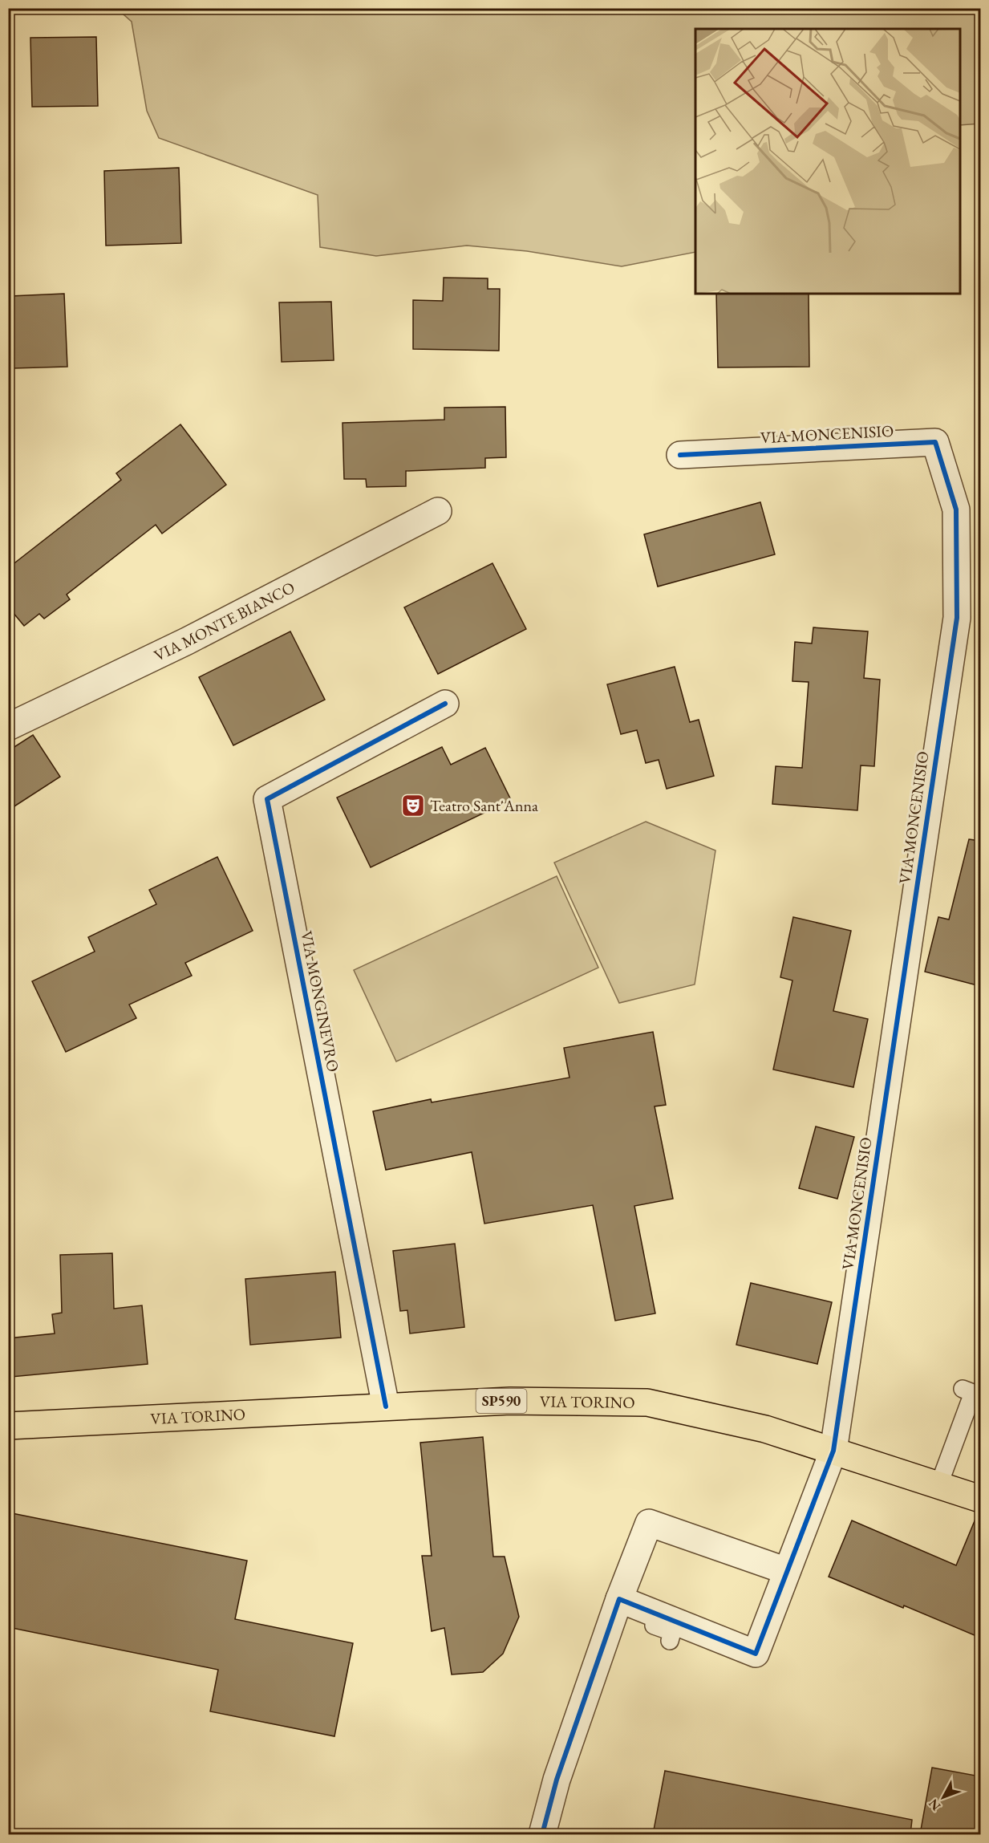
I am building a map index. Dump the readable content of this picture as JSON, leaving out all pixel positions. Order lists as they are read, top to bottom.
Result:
{
  "streets": {
    "main road": ["SP590", "VIA TORINO"],
    "street": ["VIA MONCENISIO", "VIA MONTE BIANCO", "VIA MONGINEVRO"]
  },
  "crossings": [
    ["VIA MONCENISIO", "VIA TORINO"],
    ["VIA MONGINEVRO", "VIA TORINO"]
  ],
  "places": {
    "theatre": ["Teatro Sant'Anna"]
  },
  "north": "bottom left"
}
